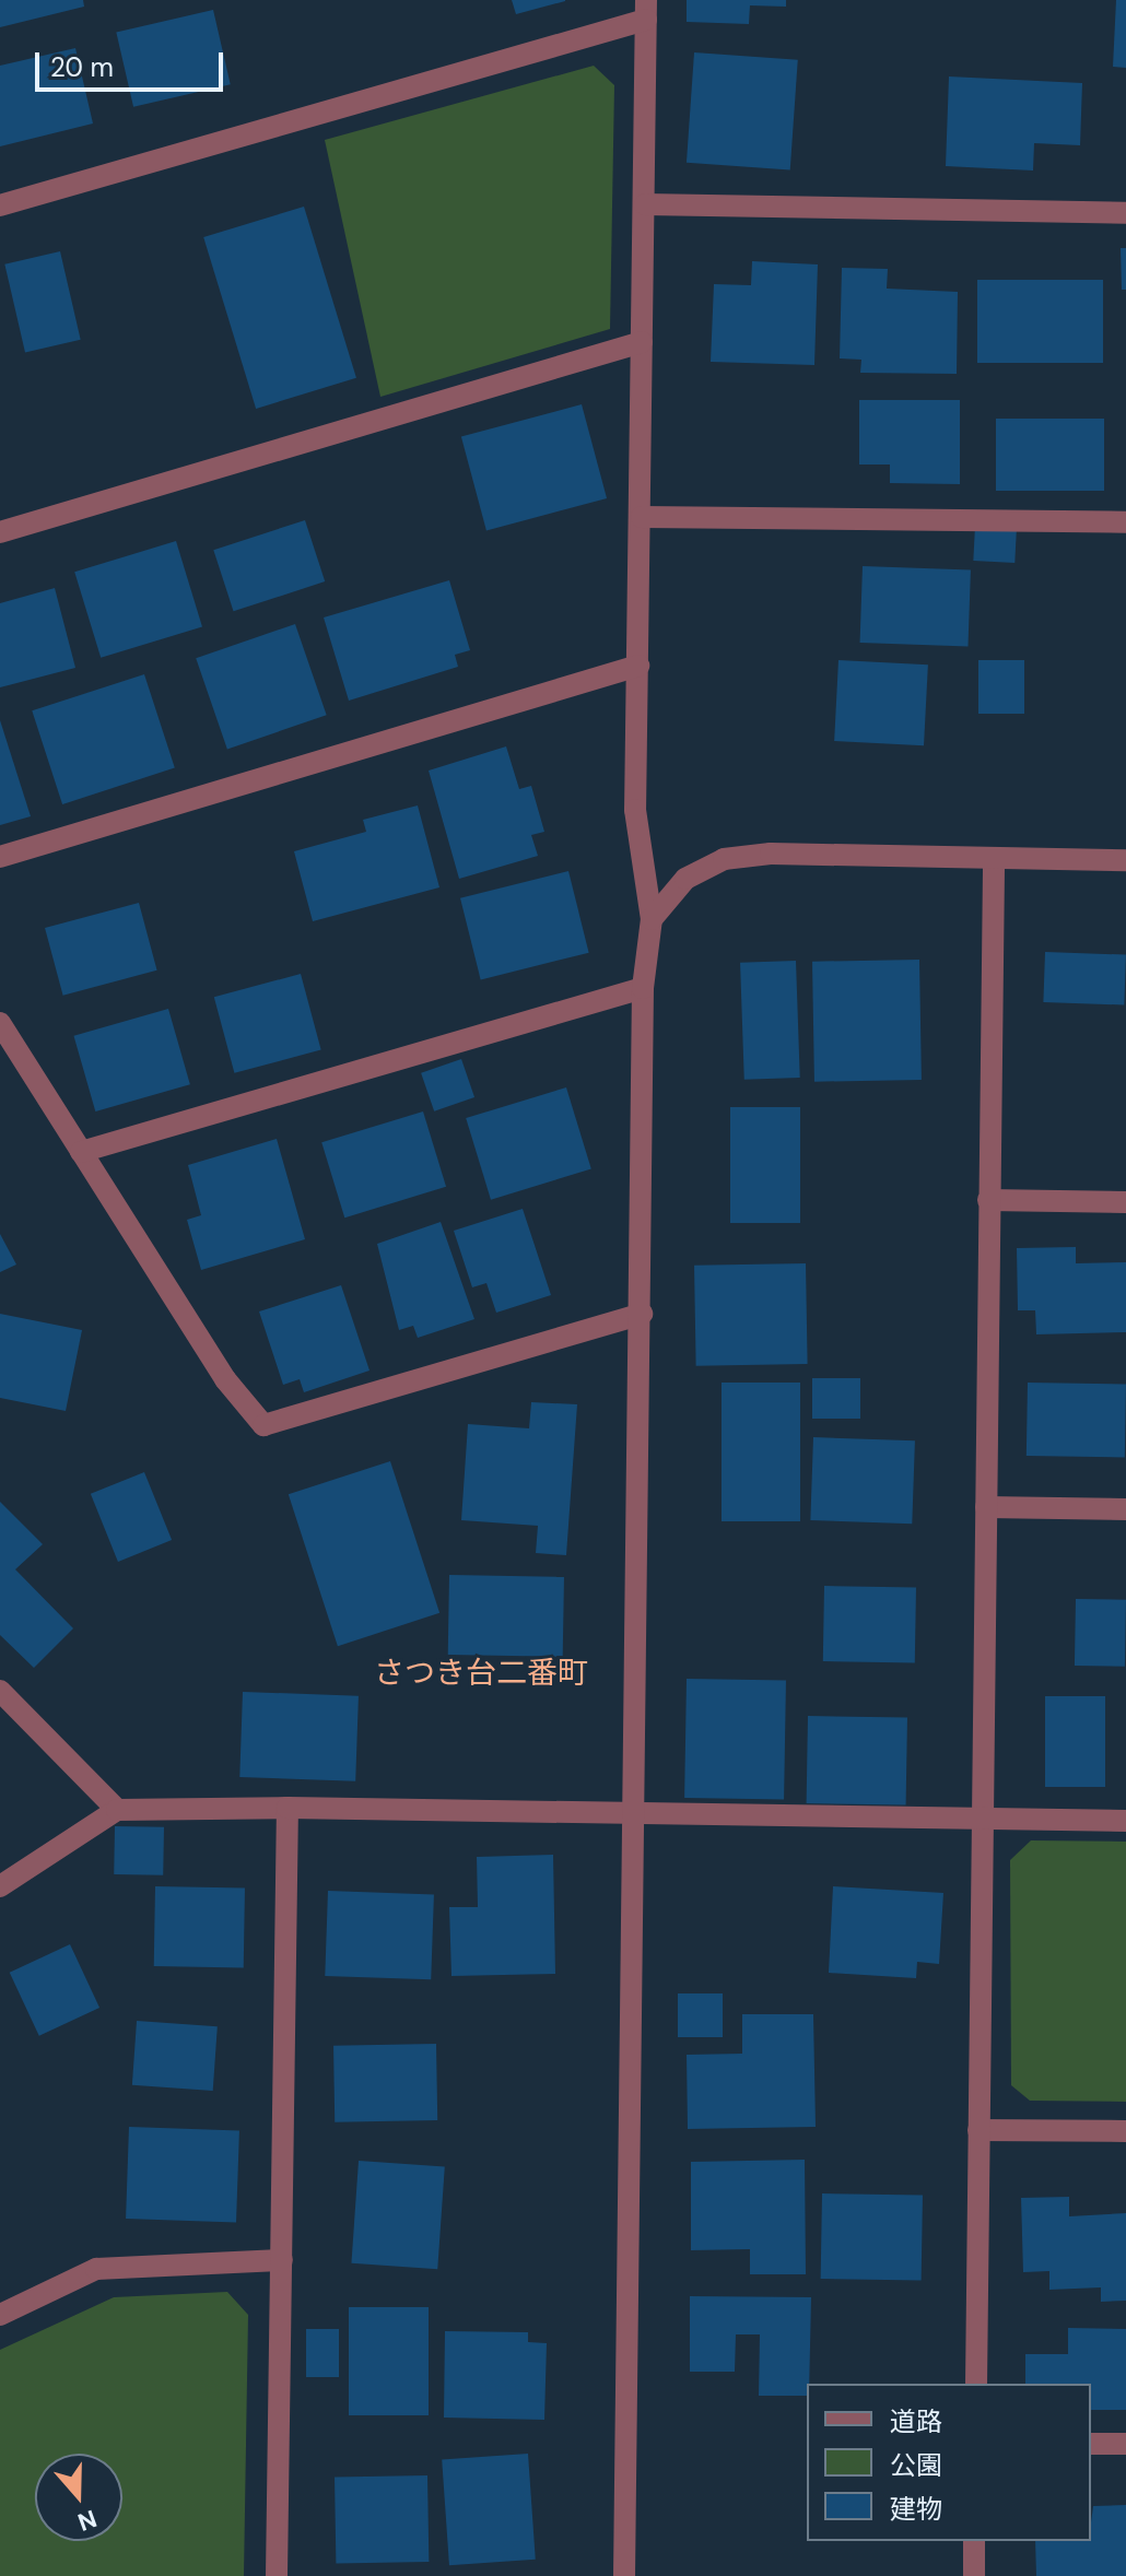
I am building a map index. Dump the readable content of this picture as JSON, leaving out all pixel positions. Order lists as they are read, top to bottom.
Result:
{
  "districts": ["さつき台二番町"],
  "legend": ["道路", "公園", "建物"],
  "scale_bar": "20 m",
  "north": "bottom"
}
